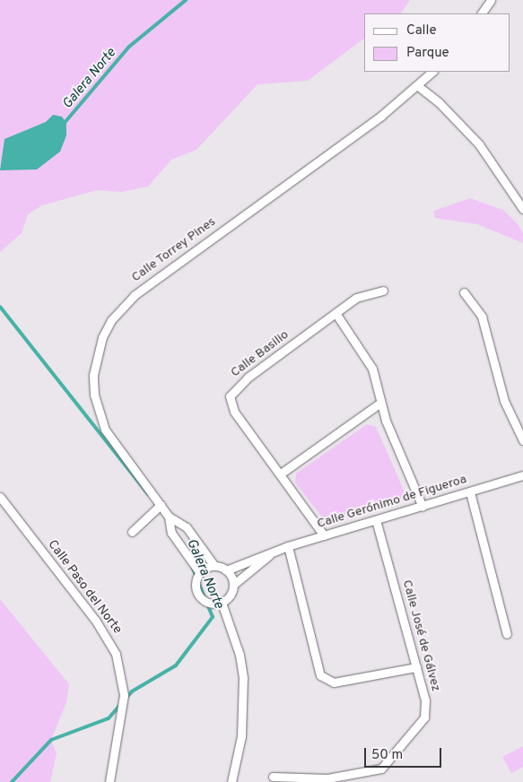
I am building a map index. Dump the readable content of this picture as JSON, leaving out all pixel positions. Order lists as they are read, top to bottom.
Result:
{
  "streets": {
    "street": [
      "Calle Torrey Pines",
      "Calle Basilio",
      "Calle Gerónimo de Figueroa",
      "Calle Paso del Norte",
      "Calle José de Gálvez"
    ]
  },
  "crossings": [
    ["Calle Torrey Pines", "Calle Gerónimo de Figueroa"],
    ["Calle Basilio", "Calle Gerónimo de Figueroa"],
    ["Calle Gerónimo de Figueroa", "Calle José de Gálvez"]
  ],
  "water": ["Galera Norte"],
  "legend": ["Calle", "Parque"],
  "scale_bar": "50 m"
}
